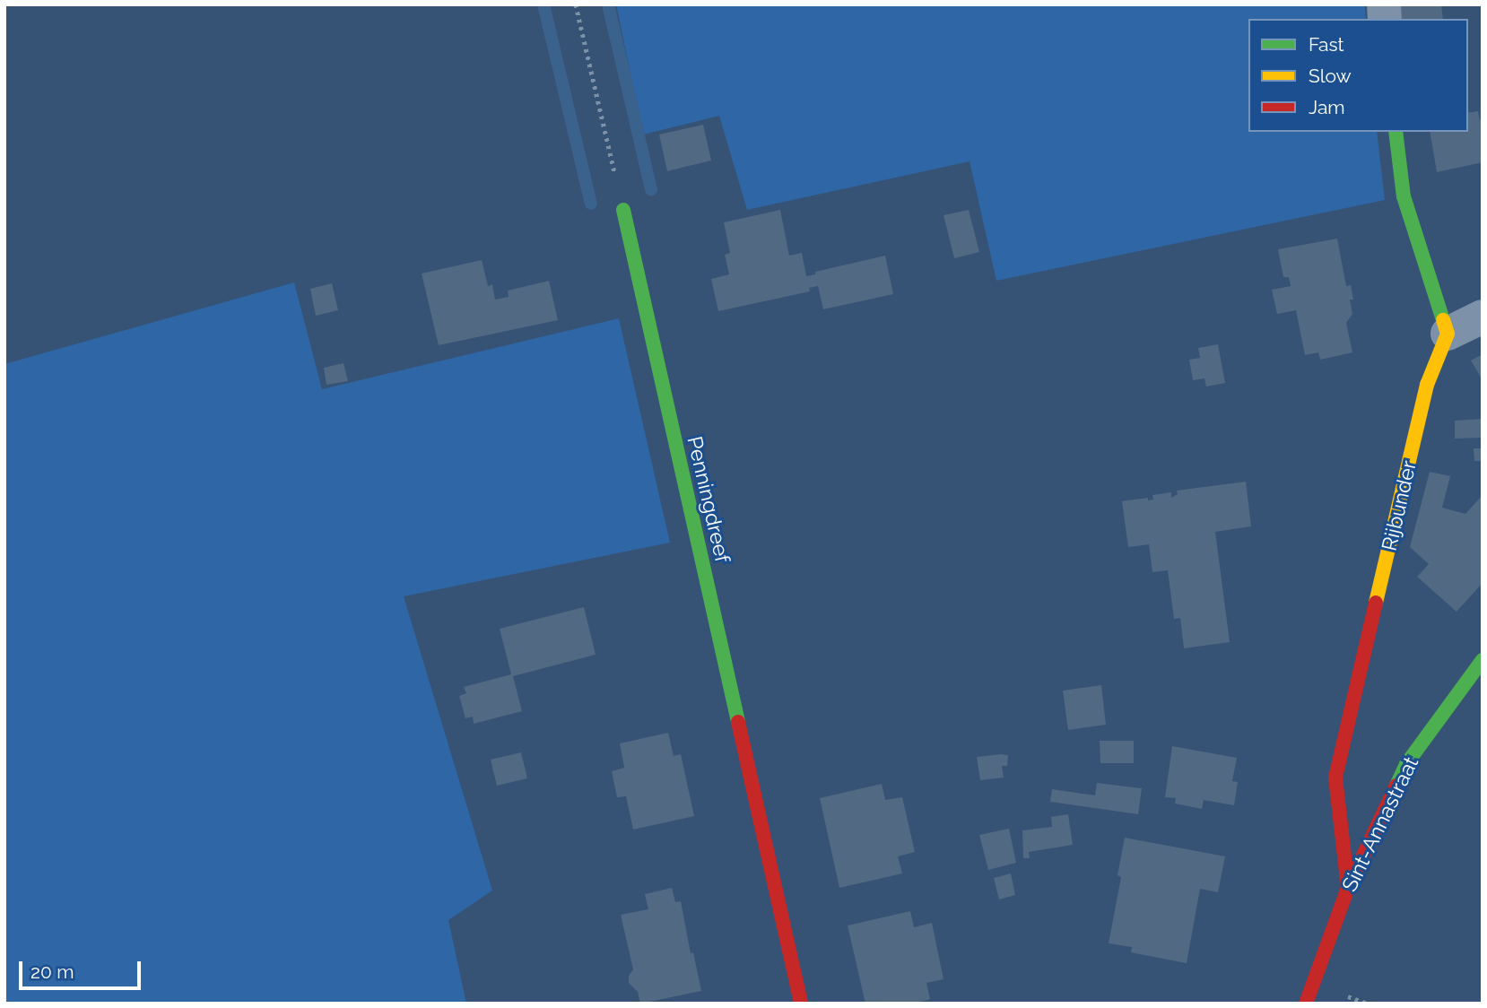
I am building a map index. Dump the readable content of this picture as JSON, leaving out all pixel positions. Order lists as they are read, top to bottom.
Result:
{
  "streets": {
    "street": ["Penningdreef", "Rijbunder", "Sint-Annastraat"]
  },
  "crossings": [
    ["Rijbunder", "Sint-Annastraat"]
  ],
  "legend": ["Fast", "Slow", "Jam"],
  "scale_bar": "20 m"
}
